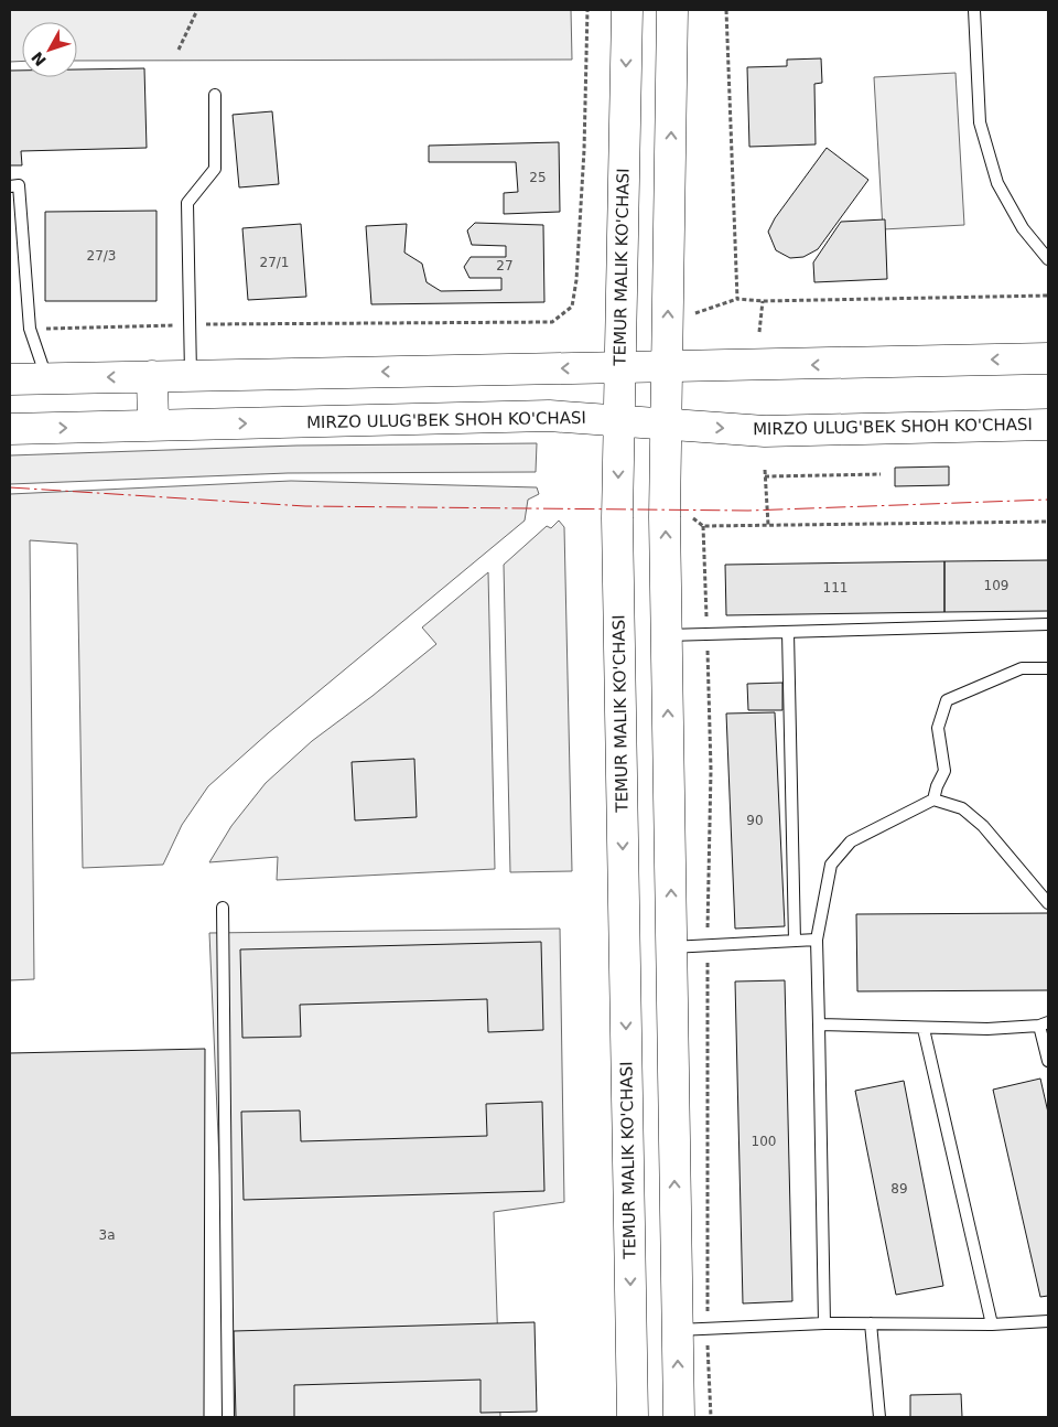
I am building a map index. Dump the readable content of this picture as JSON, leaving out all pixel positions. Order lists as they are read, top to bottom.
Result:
{
  "streets": {
    "main road": ["TEMUR MALIK KO'CHASI", "MIRZO ULUG'BEK SHOH KO'CHASI"]
  },
  "crossings": [
    ["TEMUR MALIK KO'CHASI", "MIRZO ULUG'BEK SHOH KO'CHASI"]
  ],
  "house_numbers": [
    "25",
    "27/3",
    "27/1",
    "27",
    "109",
    "111",
    "90",
    "100",
    "89",
    "3а"
  ],
  "north": "bottom left"
}
